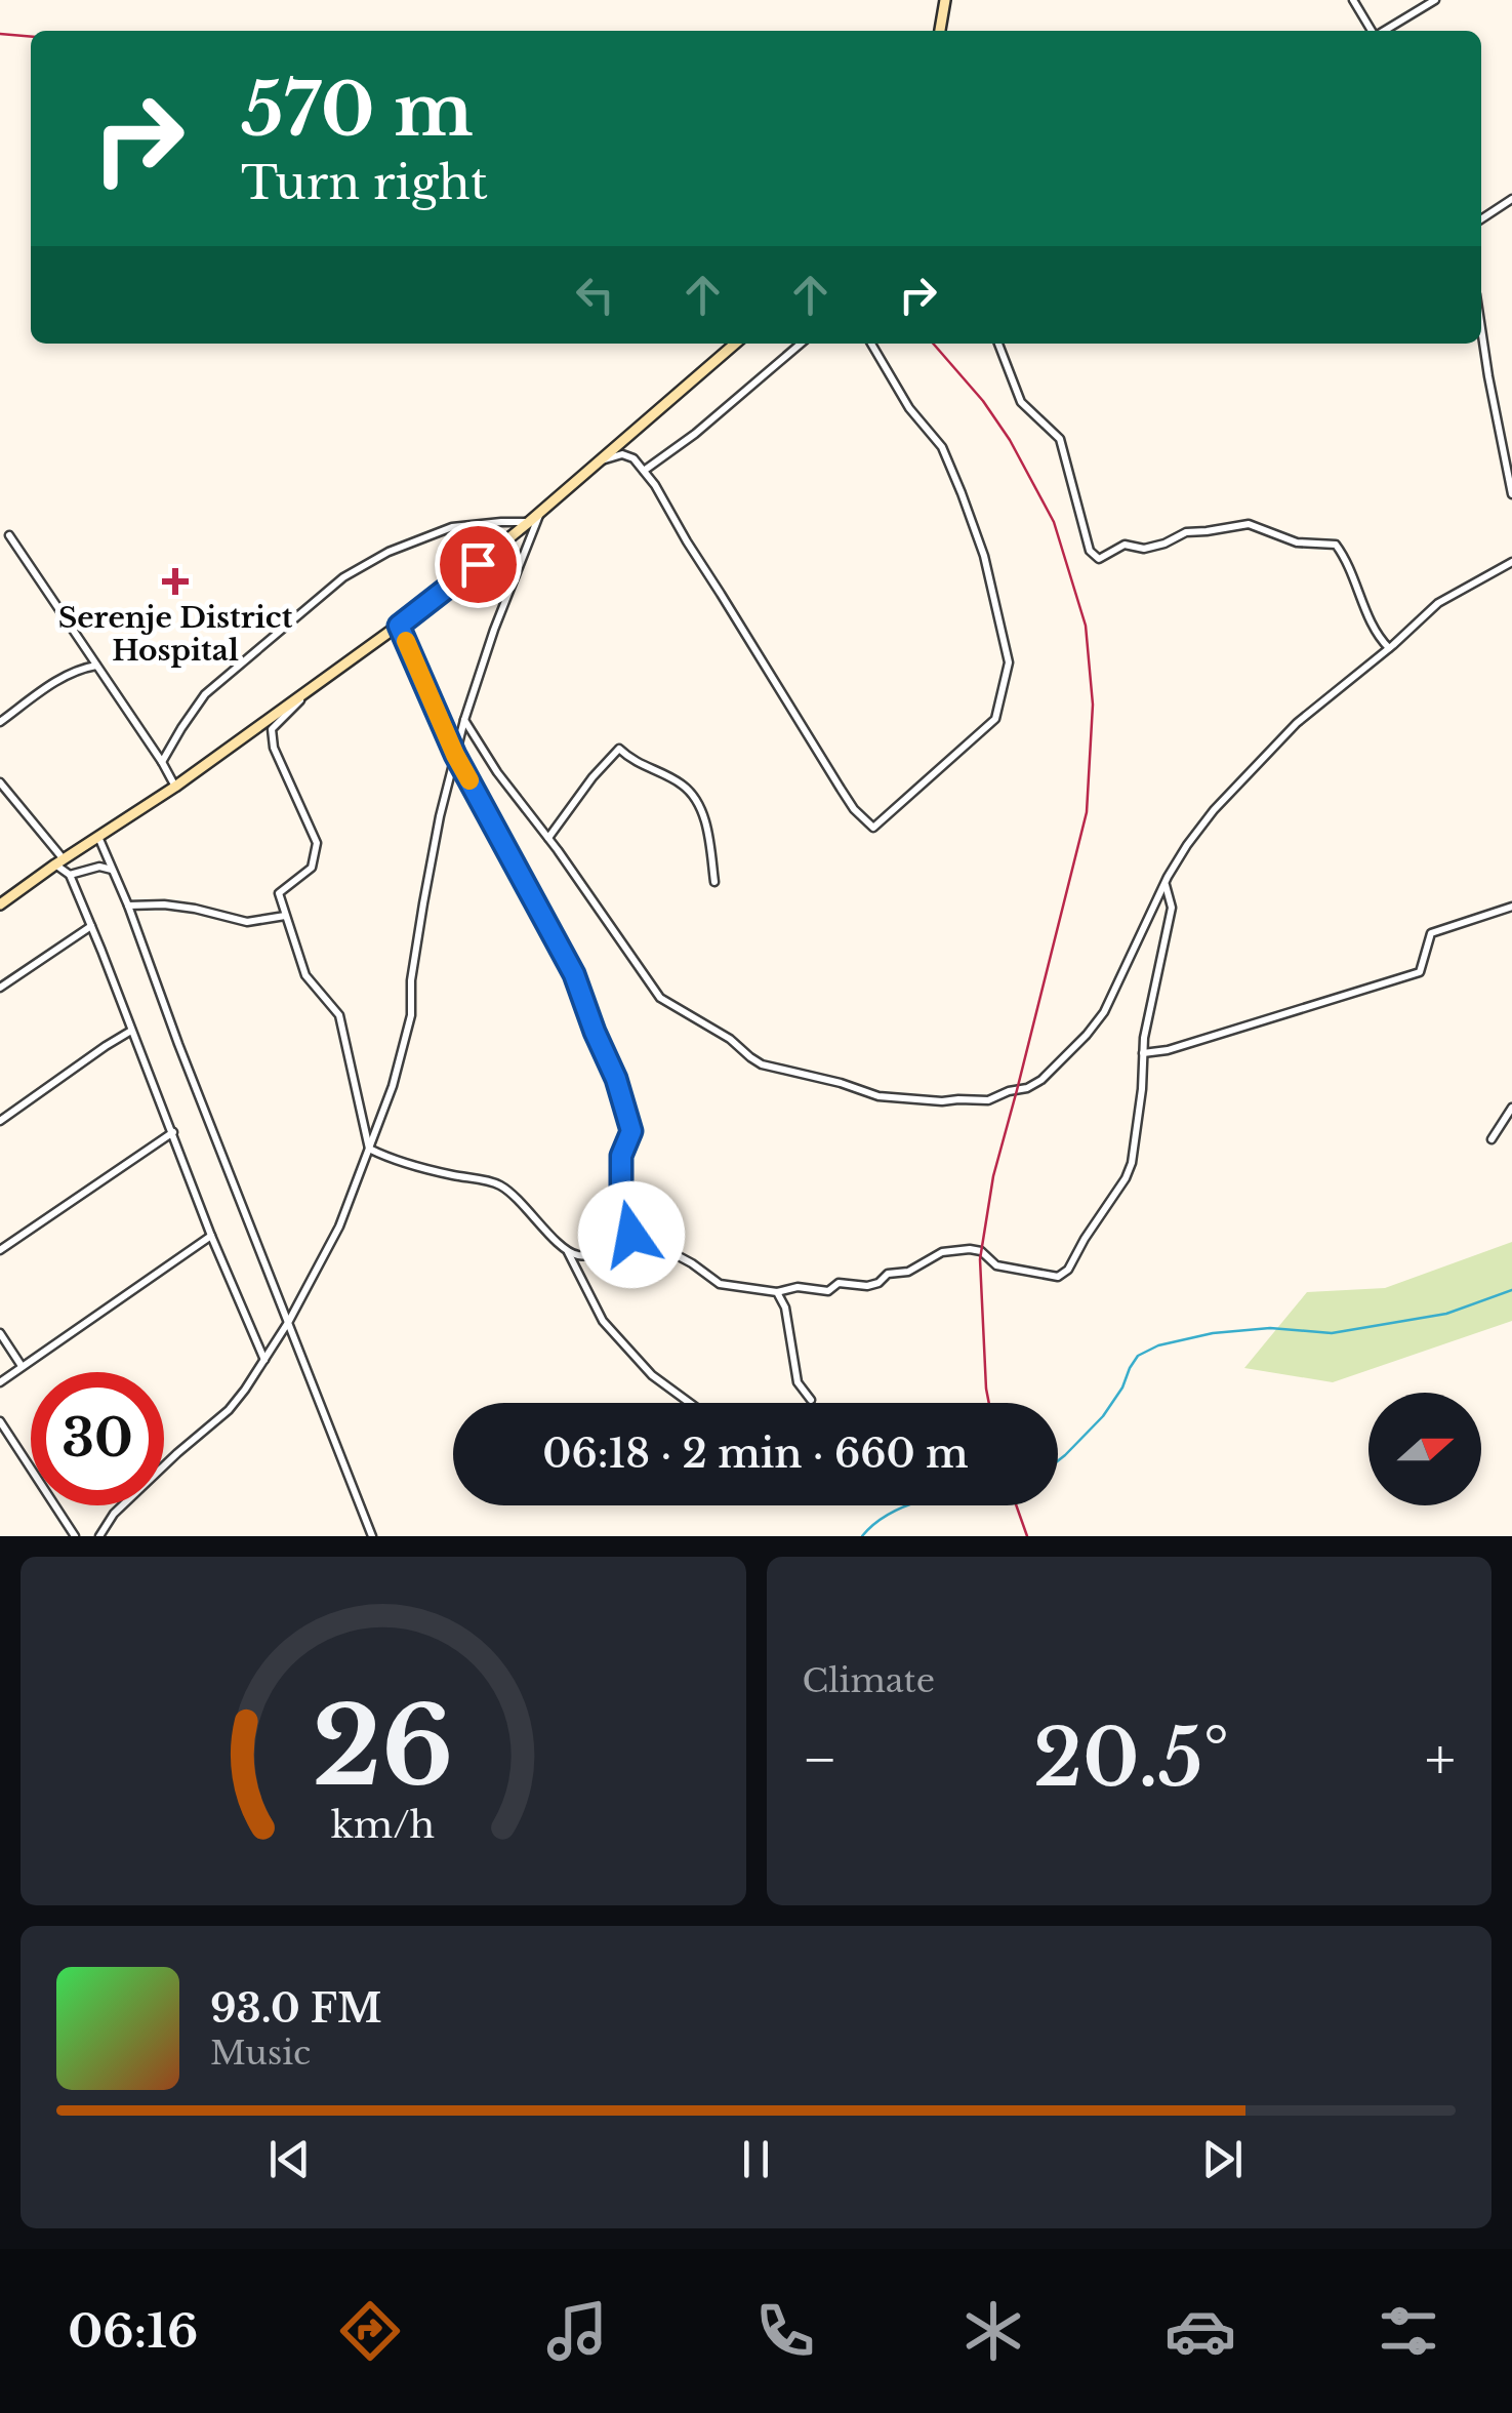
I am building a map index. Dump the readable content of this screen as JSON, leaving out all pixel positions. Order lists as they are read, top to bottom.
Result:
{
  "places": {
    "health": ["Serenje District Hospital"]
  },
  "north": "right",
  "page": {
    "turn": ["570 m", "Turn right"],
    "limit": "30",
    "trip": "06:18 · 2 min · 660 m",
    "tile": "Climate",
    "heat": ["−", "20.5°", "+"],
    "song": ["93.0 FM", "Music"],
    "tabs": "06:16",
    "gauge": ["26", "km/h"]
  }
}
